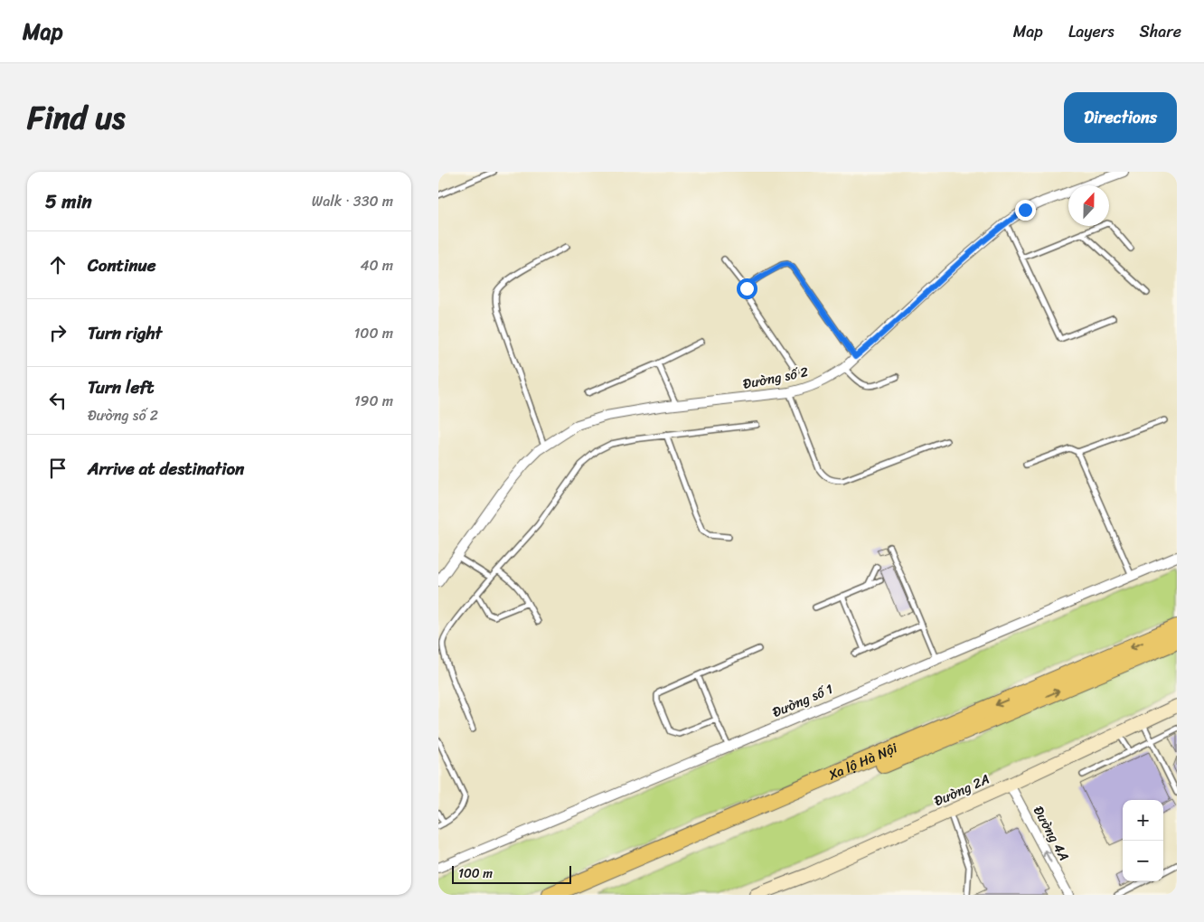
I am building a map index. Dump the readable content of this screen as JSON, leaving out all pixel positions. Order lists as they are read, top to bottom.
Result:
{
  "streets": {
    "highway": ["Xa lộ Hà Nội"],
    "street": [
      "Đường số 2",
      "Đường số 1",
      "Đường 2A",
      "Đường 4A"
    ]
  },
  "crossings": [
    ["Đường 2A", "Đường 4A"]
  ],
  "one_way": ["Đường 4A"],
  "scale_bar": "100 m",
  "north": "top",
  "page": {
    "header": "Map",
    "nav": ["Map", "Layers", "Share"],
    "title": "Find us",
    "buttons": "Directions",
    "heading": ["5 min", "Walk · 330 m"],
    "list": [
      ["Continue", "40 m"],
      ["Turn right", "100 m"],
      ["Turn left", "Đường số 2", "190 m"],
      "Arrive at destination"
    ],
    "map_buttons": ["+", "−"],
    "scale": "100 m"
  }
}
